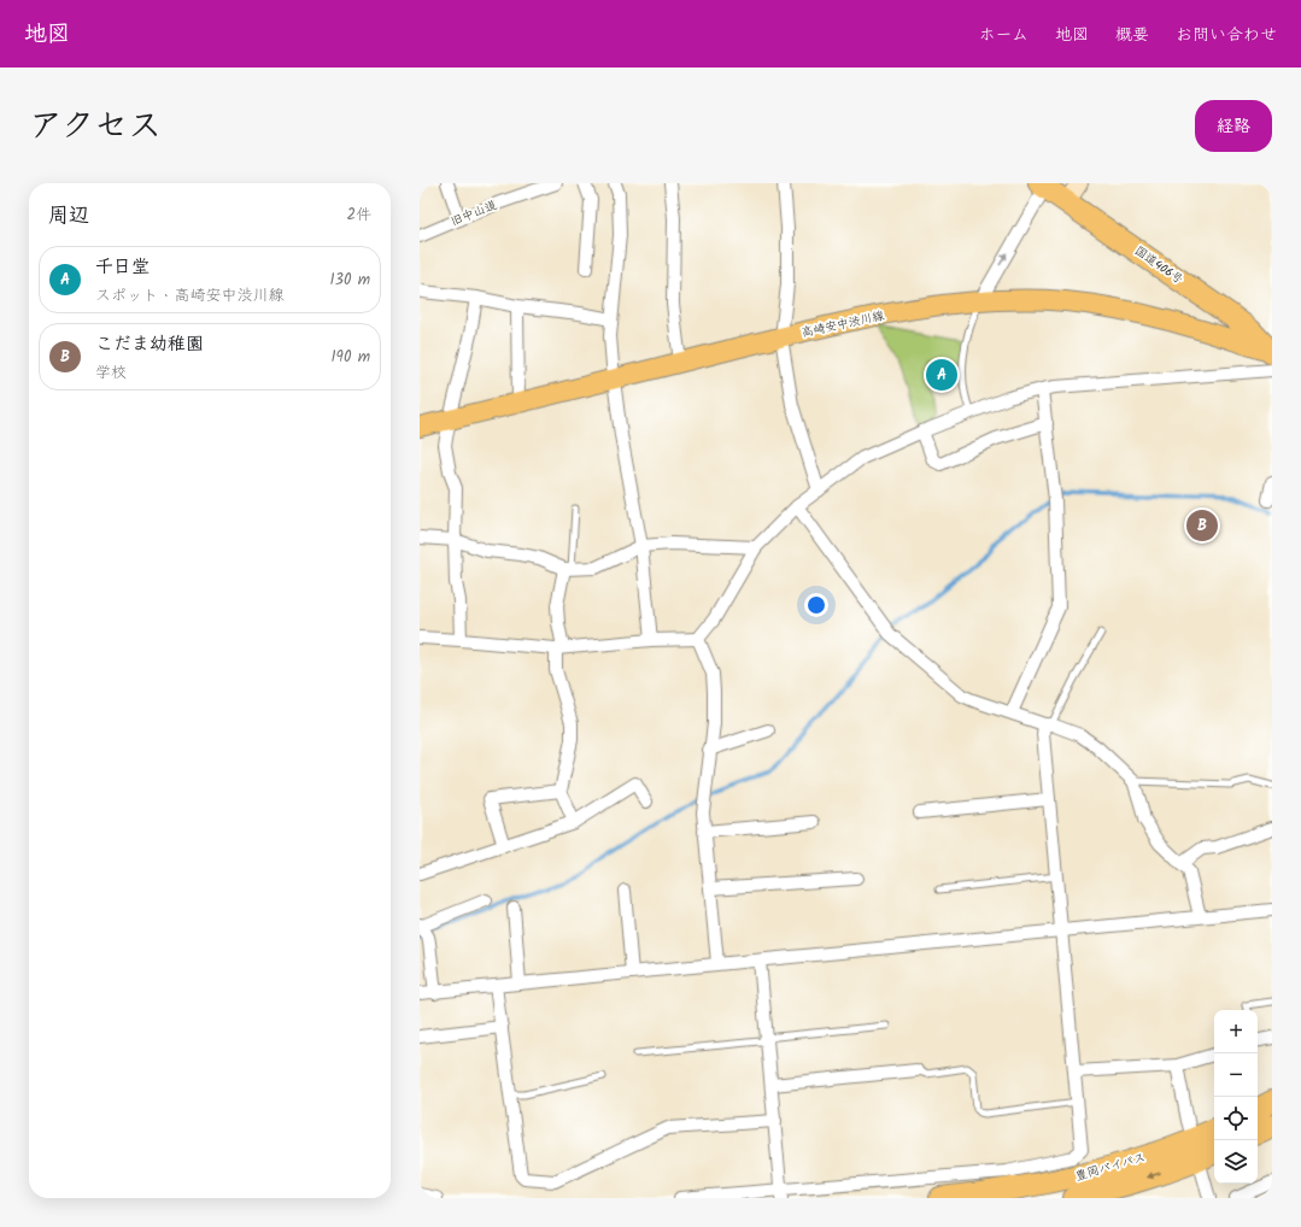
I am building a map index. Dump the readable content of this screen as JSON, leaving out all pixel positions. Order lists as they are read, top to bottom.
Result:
{
  "streets": {
    "highway": ["国道406号", "豊岡バイパス"],
    "main road": ["高崎安中渋川線"],
    "street": ["旧中山道"]
  },
  "crossings": [
    ["国道406号", "高崎安中渋川線"]
  ],
  "page": {
    "header": "地図",
    "nav": [
      "ホーム",
      "地図",
      "概要",
      "お問い合わせ"
    ],
    "title": "アクセス",
    "buttons": "経路",
    "heading": ["周辺", "2件"],
    "list": [
      {
        "mark": "A",
        "name": "千日堂",
        "note": "スポット · 高崎安中渋川線",
        "value": "130 m"
      },
      {
        "mark": "B",
        "name": "こだま幼稚園",
        "note": "学校",
        "value": "190 m"
      }
    ],
    "pins": ["A", "B"],
    "map_buttons": ["+", "−"]
  }
}
